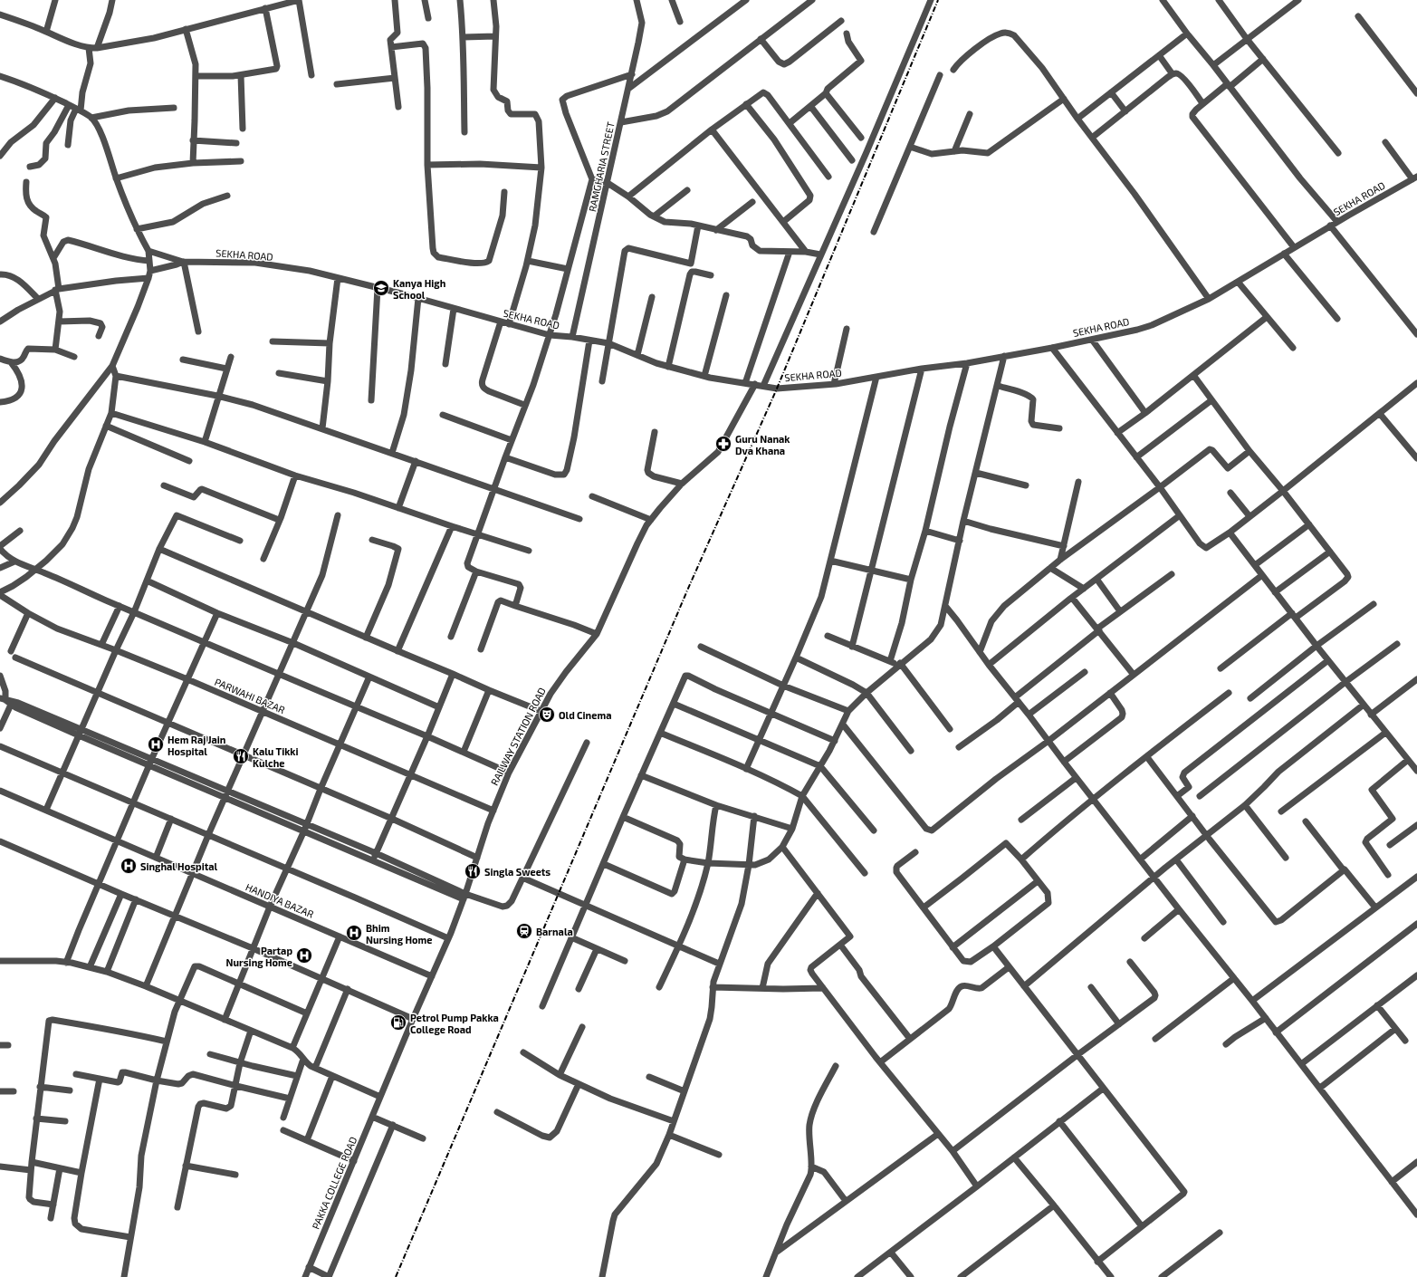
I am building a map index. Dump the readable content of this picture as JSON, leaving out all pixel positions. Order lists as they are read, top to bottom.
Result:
{
  "streets": {
    "street": [
      "RAMGHARIA STREET",
      "SEKHA ROAD",
      "PARWAHI BAZAR",
      "RAILWAY STATION ROAD",
      "HANDIYA BAZAR",
      "PAKKA COLLEGE ROAD"
    ]
  },
  "crossings": [
    ["RAMGHARIA STREET", "SEKHA ROAD"],
    ["SEKHA ROAD", "RAILWAY STATION ROAD"],
    ["PARWAHI BAZAR", "RAILWAY STATION ROAD"],
    ["RAILWAY STATION ROAD", "HANDIYA BAZAR"]
  ],
  "places": {
    "school or university": ["Kanya High School"],
    "pharmacy": ["Guru Nanak Dva Khana"],
    "theatre": ["Old Cinema"],
    "hospital": [
      "Hem Raj Jain Hospital",
      "Singhal Hospital",
      "Bhim Nursing Home",
      "Partap Nursing Home"
    ],
    "restaurant": ["Kalu Tikki Kulche", "Singla Sweets"],
    "station": ["Barnala"],
    "fuel station": ["Petrol Pump Pakka College Road"]
  }
}
